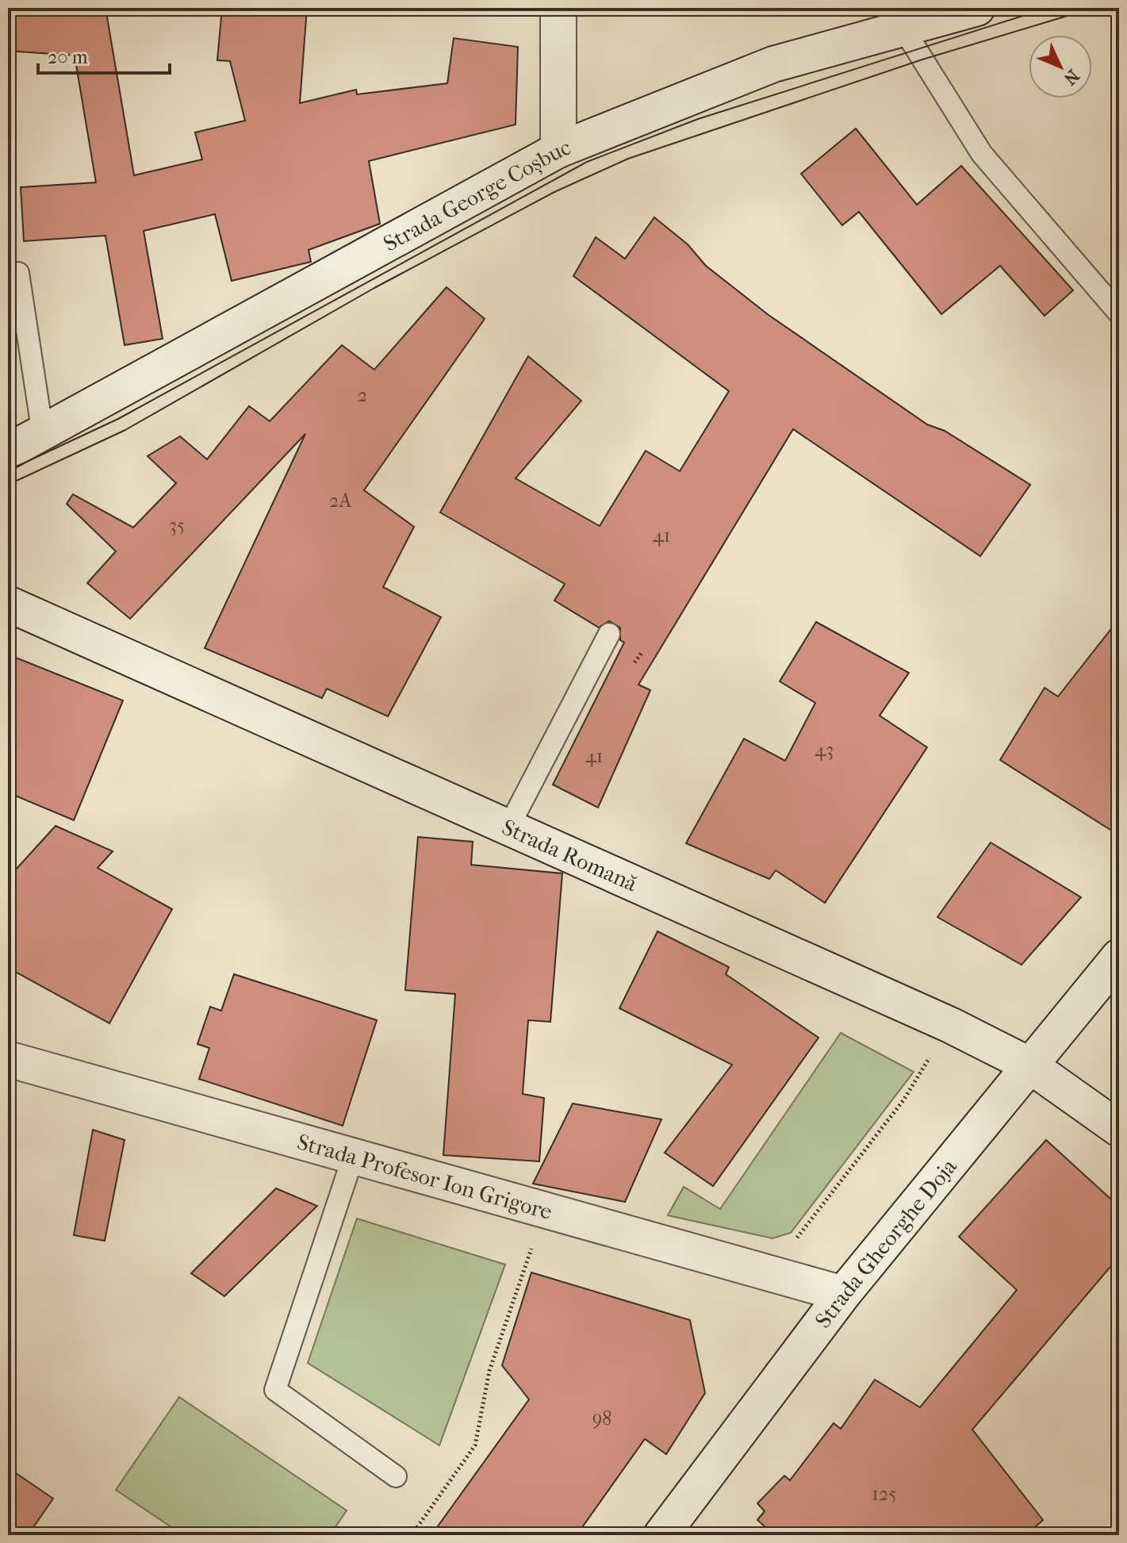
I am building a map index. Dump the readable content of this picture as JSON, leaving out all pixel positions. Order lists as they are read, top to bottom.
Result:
{
  "streets": {
    "street": [
      "Strada George Coșbuc",
      "Strada Romană",
      "Strada Profesor Ion Grigore",
      "Strada Gheorghe Doja"
    ]
  },
  "crossings": [
    ["Strada Romană", "Strada Gheorghe Doja"],
    ["Strada Profesor Ion Grigore", "Strada Gheorghe Doja"]
  ],
  "house_numbers": [
    "2",
    "2A",
    "35",
    "41",
    "43",
    "41",
    "98",
    "125"
  ],
  "scale_bar": "20 m",
  "north": "bottom right"
}
